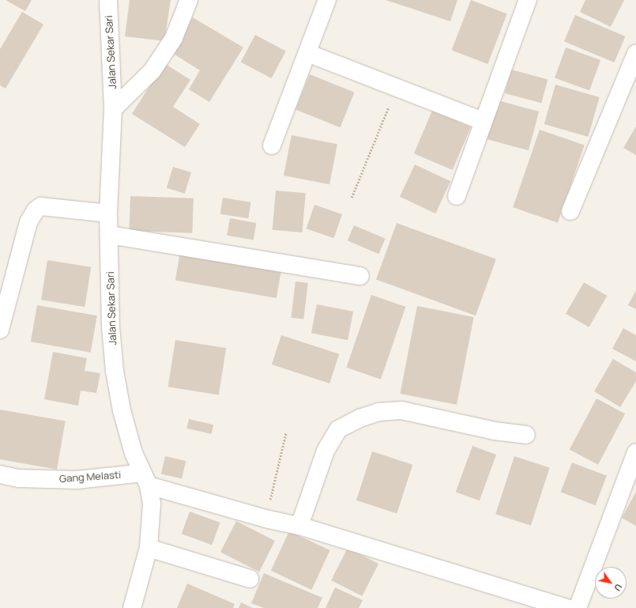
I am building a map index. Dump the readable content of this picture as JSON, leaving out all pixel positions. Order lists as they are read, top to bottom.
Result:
{
  "streets": {
    "street": ["Jalan Sekar Sari", "Gang Melasti"]
  },
  "crossings": [
    ["Jalan Sekar Sari", "Gang Melasti"]
  ],
  "north": "bottom right"
}
